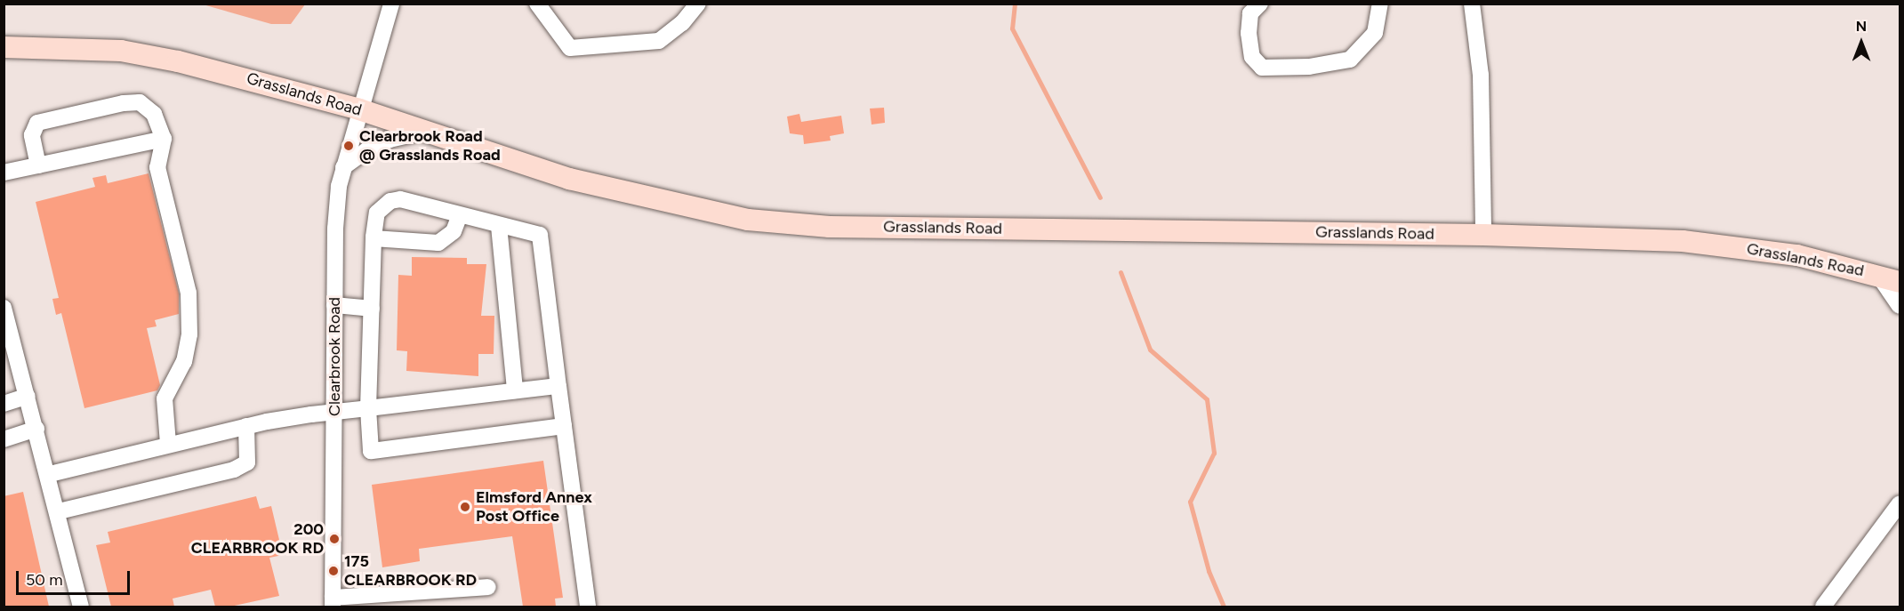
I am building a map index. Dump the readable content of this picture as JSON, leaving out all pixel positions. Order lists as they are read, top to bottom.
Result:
{
  "streets": {
    "main road": ["Grasslands Road"],
    "street": ["Clearbrook Road"]
  },
  "crossings": [
    ["Grasslands Road", "Clearbrook Road"]
  ],
  "places": [
    "Clearbrook Road @ Grasslands Road",
    "Elmsford Annex Post Office",
    "200 CLEARBROOK RD",
    "175 CLEARBROOK RD"
  ],
  "scale_bar": "50 m",
  "north": "top"
}
